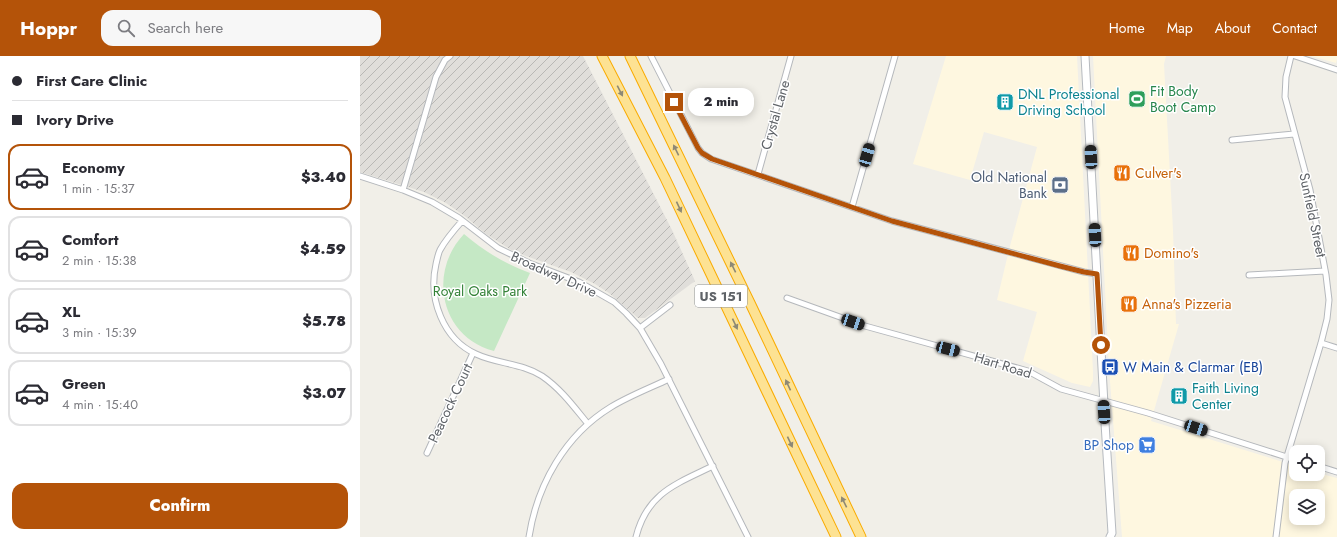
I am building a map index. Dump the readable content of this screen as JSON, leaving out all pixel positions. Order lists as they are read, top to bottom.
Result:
{
  "streets": {
    "highway": ["US 151"],
    "street": [
      "Crystal Lane",
      "Sunfield Street",
      "Broadway Drive",
      "Hart Road",
      "Peacock Court"
    ]
  },
  "crossings": [
    ["Sunfield Street", "Hart Road"]
  ],
  "parks": ["Royal Oaks Park"],
  "places": {
    "sports": ["Fit Body Boot Camp"],
    "building": ["DNL Professional Driving School", "Faith Living Center"],
    "restaurant": ["Culver's", "Domino's", "Anna's Pizzeria"],
    "bank": ["Old National Bank"],
    "bus stop": ["W Main & Clarmar (EB)"],
    "supermarket": ["BP Shop"]
  },
  "page": {
    "header": "Hoppr",
    "search": "Search here",
    "nav": [
      "Home",
      "Map",
      "About",
      "Contact"
    ],
    "banner": ["First Care Clinic", "Ivory Drive"],
    "bubble": "2 min",
    "list": [
      {
        "name": "Economy",
        "note": "1 min · 15:37",
        "value": "$3.40"
      },
      {
        "name": "Comfort",
        "note": "2 min · 15:38",
        "value": "$4.59"
      },
      {
        "name": "XL",
        "note": "3 min · 15:39",
        "value": "$5.78"
      },
      {
        "name": "Green",
        "note": "4 min · 15:40",
        "value": "$3.07"
      }
    ],
    "buttons": "Confirm"
  }
}
